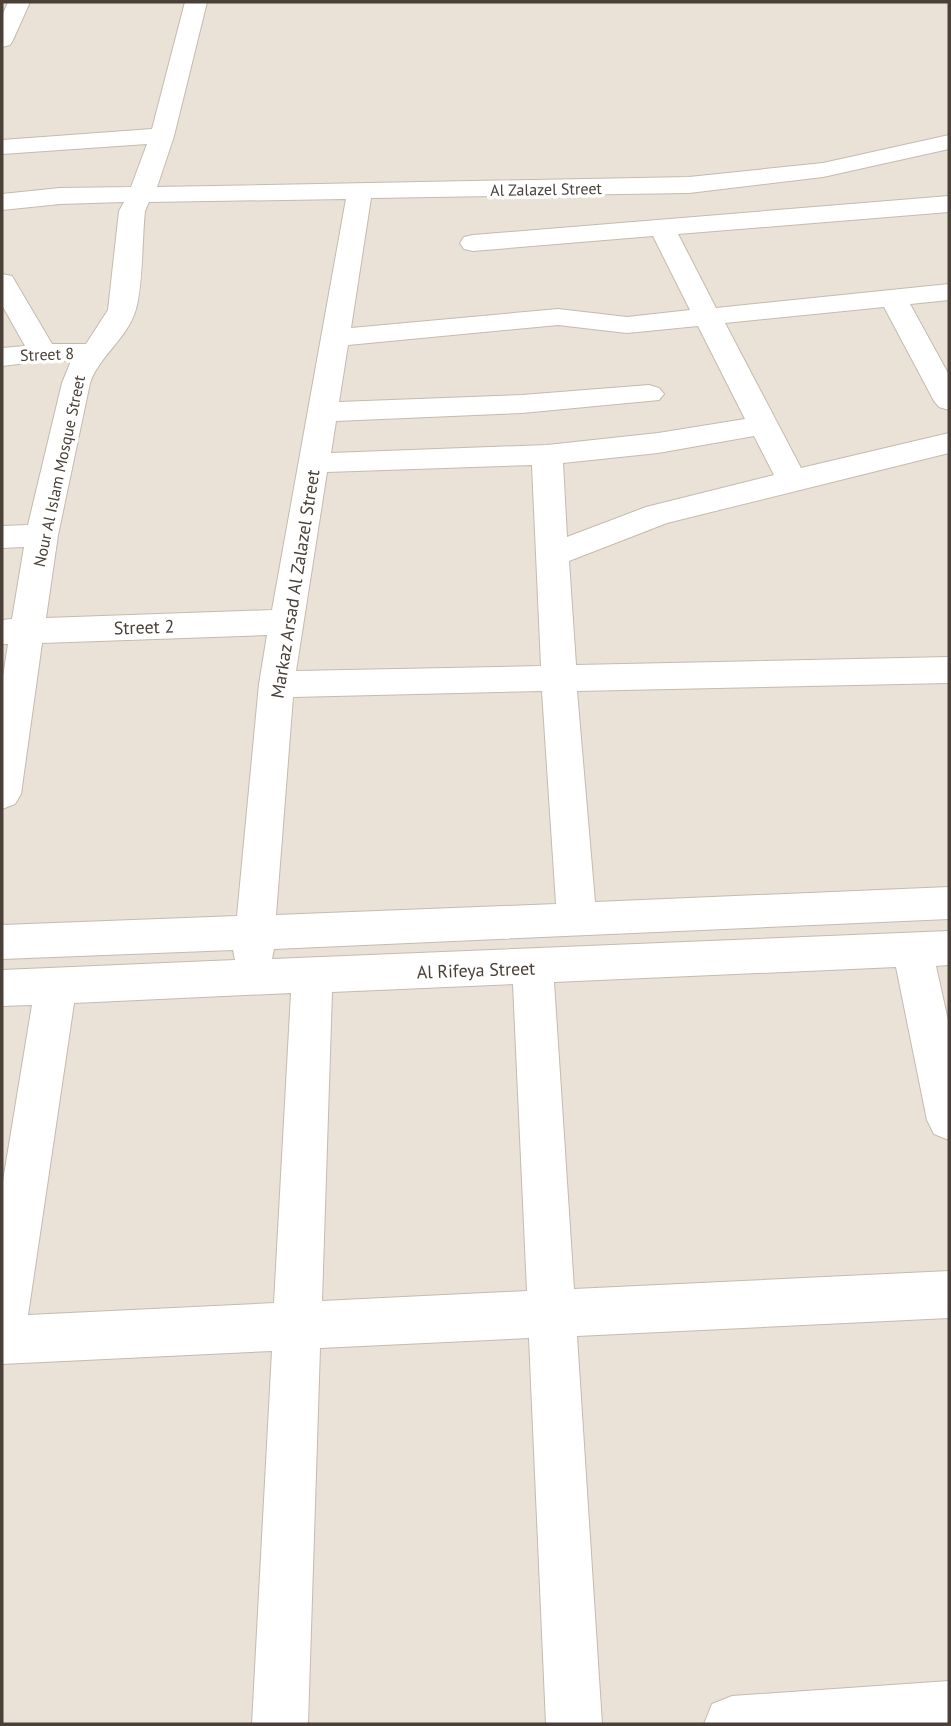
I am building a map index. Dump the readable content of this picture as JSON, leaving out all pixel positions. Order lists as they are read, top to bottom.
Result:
{
  "streets": {
    "street": [
      "Al Zalazel Street",
      "Street 8",
      "Nour Al Islam Mosque Street",
      "Markaz Arsad Al Zalazel Street",
      "Street 2",
      "Al Rifeya Street"
    ]
  },
  "crossings": [
    ["Al Zalazel Street", "Nour Al Islam Mosque Street"],
    ["Al Zalazel Street", "Markaz Arsad Al Zalazel Street"],
    ["Street 8", "Nour Al Islam Mosque Street"],
    ["Nour Al Islam Mosque Street", "Street 2"],
    ["Markaz Arsad Al Zalazel Street", "Street 2"],
    ["Markaz Arsad Al Zalazel Street", "Al Rifeya Street"]
  ]
}
